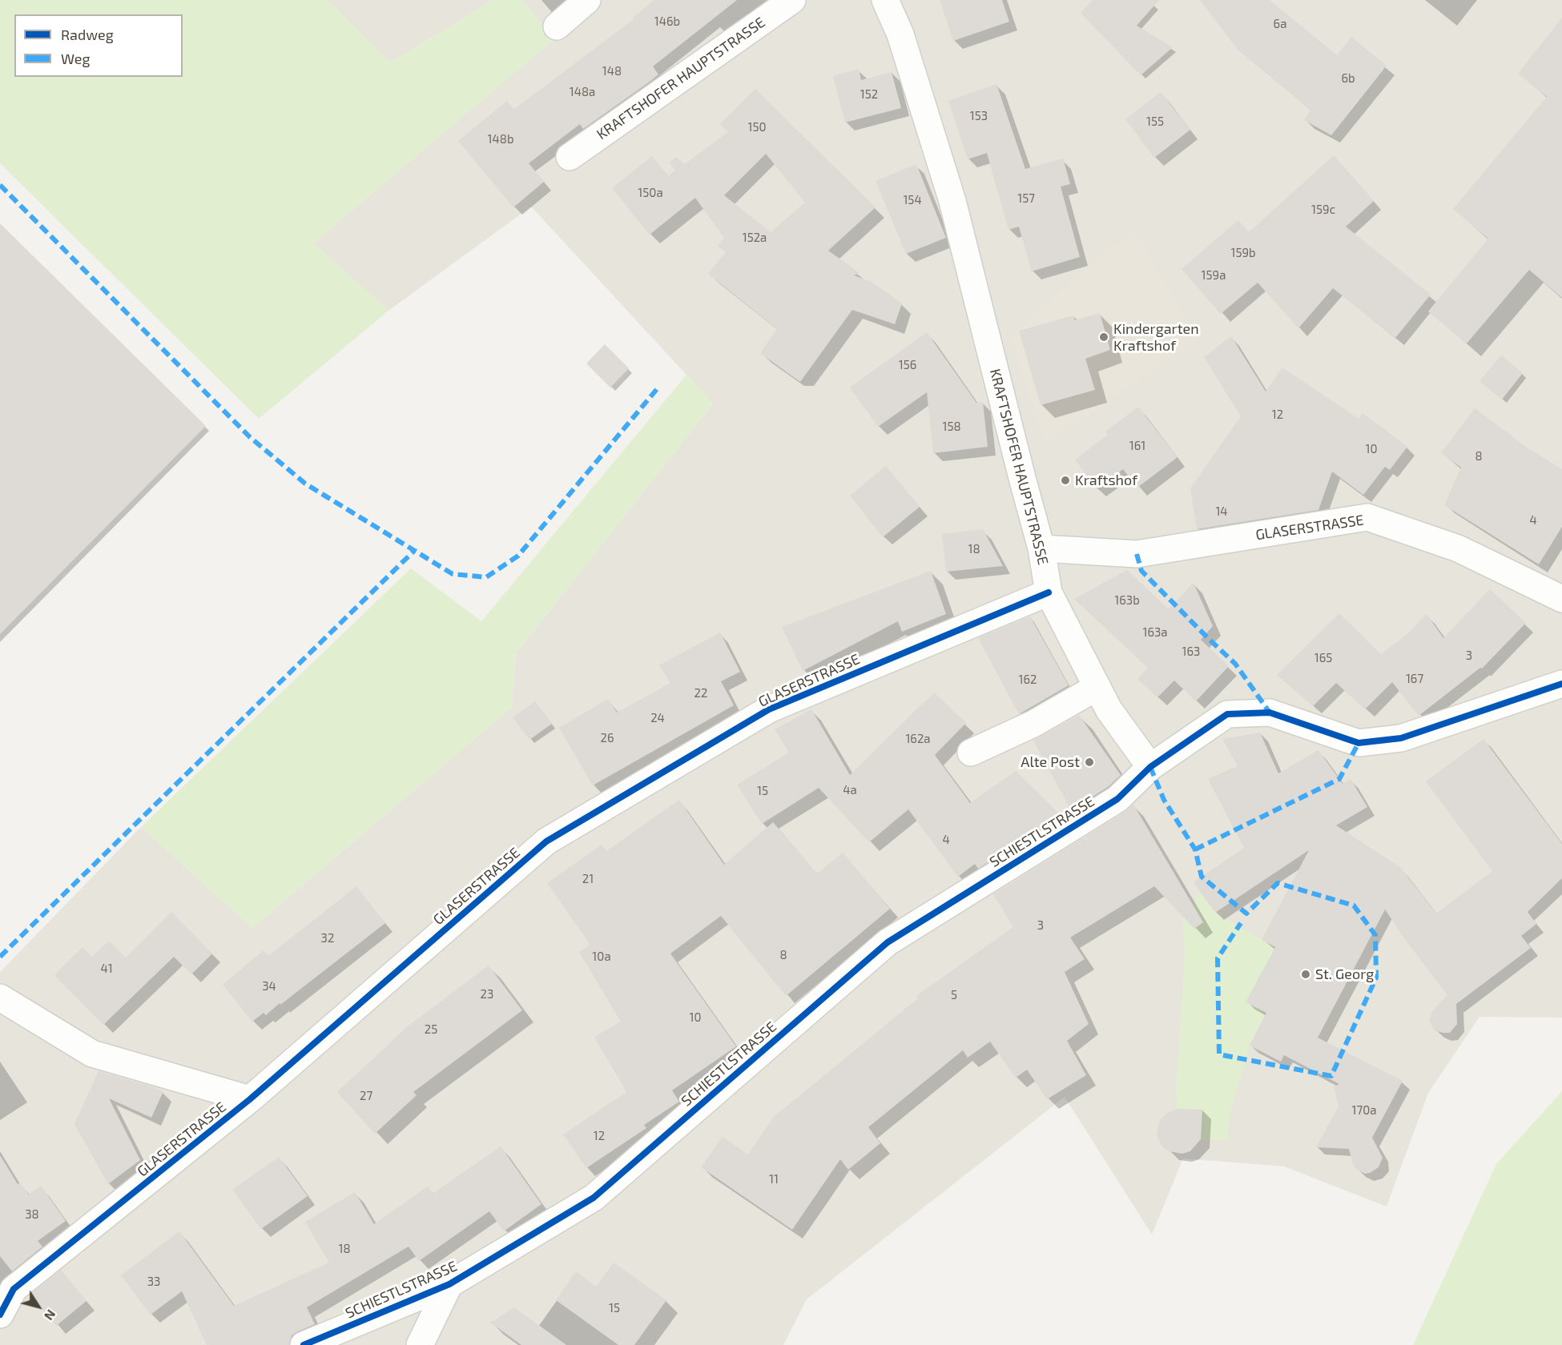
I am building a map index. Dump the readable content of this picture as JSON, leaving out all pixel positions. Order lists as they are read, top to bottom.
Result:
{
  "streets": {
    "street": ["KRAFTSHOFER HAUPTSTRASSE", "GLASERSTRASSE", "SCHIESTLSTRASSE"]
  },
  "crossings": [
    ["KRAFTSHOFER HAUPTSTRASSE", "GLASERSTRASSE"],
    ["KRAFTSHOFER HAUPTSTRASSE", "SCHIESTLSTRASSE"]
  ],
  "places": [
    "Kindergarten Kraftshof",
    "Kraftshof",
    "Alte Post",
    "St. Georg"
  ],
  "house_numbers": [
    "146b",
    "6a",
    "148",
    "6b",
    "148a",
    "152",
    "153",
    "155",
    "150",
    "148b",
    "150a",
    "157",
    "154",
    "159c",
    "152a",
    "159b",
    "159a",
    "156",
    "12",
    "158",
    "161",
    "10",
    "8",
    "14",
    "4",
    "18",
    "163b",
    "163a",
    "163",
    "3",
    "165",
    "167",
    "162",
    "22",
    "24",
    "26",
    "162a",
    "4a",
    "15",
    "4",
    "21",
    "3",
    "32",
    "8",
    "10a",
    "41",
    "34",
    "23",
    "5",
    "10",
    "25",
    "27",
    "170a",
    "12",
    "11",
    "38",
    "18",
    "33",
    "15"
  ],
  "legend": ["Radweg", "Weg"],
  "north": "bottom right"
}
